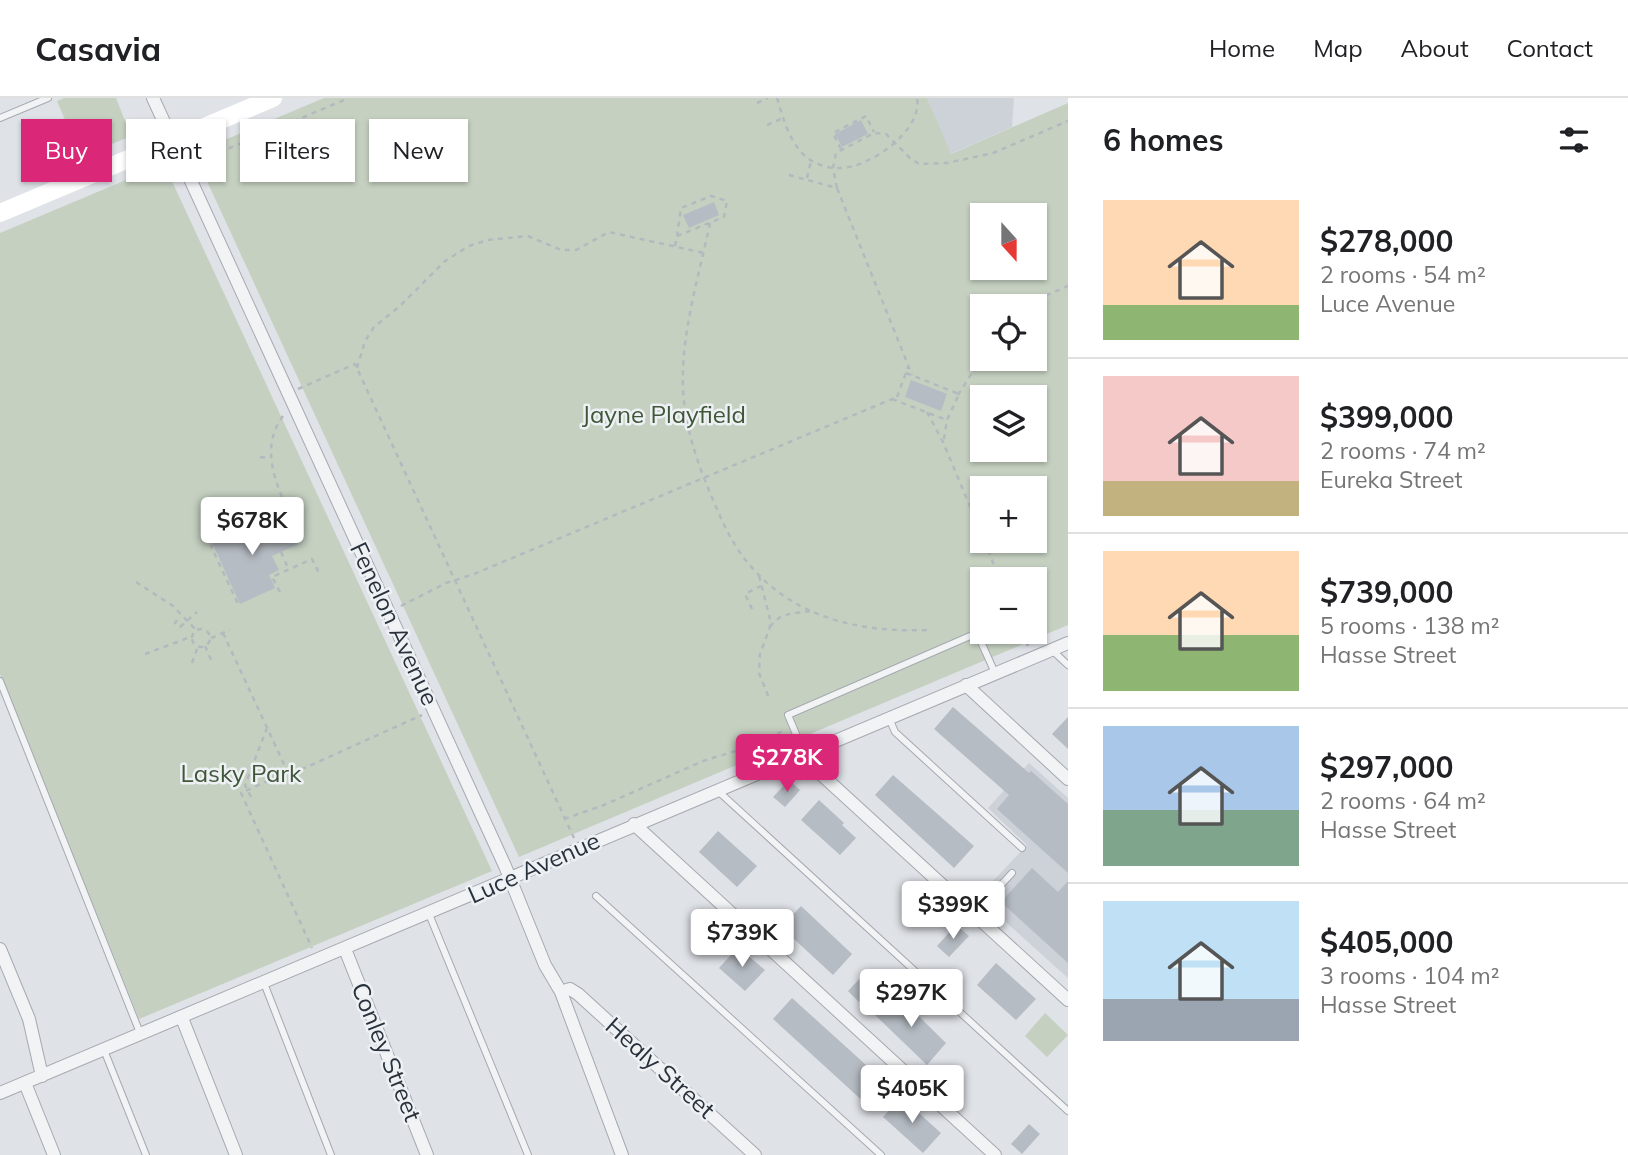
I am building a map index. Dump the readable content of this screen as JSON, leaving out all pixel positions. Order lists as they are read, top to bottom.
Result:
{
  "streets": {
    "street": [
      "Fenelon Avenue",
      "Luce Avenue",
      "Conley Street",
      "Healy Street"
    ]
  },
  "crossings": [
    ["Fenelon Avenue", "Luce Avenue"],
    ["Fenelon Avenue", "Healy Street"],
    ["Luce Avenue", "Conley Street"]
  ],
  "parks": ["Jayne Playfield", "Lasky Park"],
  "north": "bottom",
  "page": {
    "header": "Casavia",
    "nav": [
      "Home",
      "Map",
      "About",
      "Contact"
    ],
    "heading": "6 homes",
    "chip": [
      "Buy",
      "Rent",
      "Filters",
      "New"
    ],
    "list": [
      {
        "name": "$278,000",
        "note": "2 rooms · 54 m² · Luce Avenue"
      },
      {
        "name": "$399,000",
        "note": "2 rooms · 74 m² · Eureka Street"
      },
      {
        "name": "$739,000",
        "note": "5 rooms · 138 m² · Hasse Street"
      },
      {
        "name": "$297,000",
        "note": "2 rooms · 64 m² · Hasse Street"
      },
      {
        "name": "$405,000",
        "note": "3 rooms · 104 m² · Hasse Street"
      }
    ],
    "map_buttons": ["+", "−"],
    "price": [
      "$678K",
      "$278K",
      "$399K",
      "$739K",
      "$297K",
      "$405K"
    ]
  }
}
